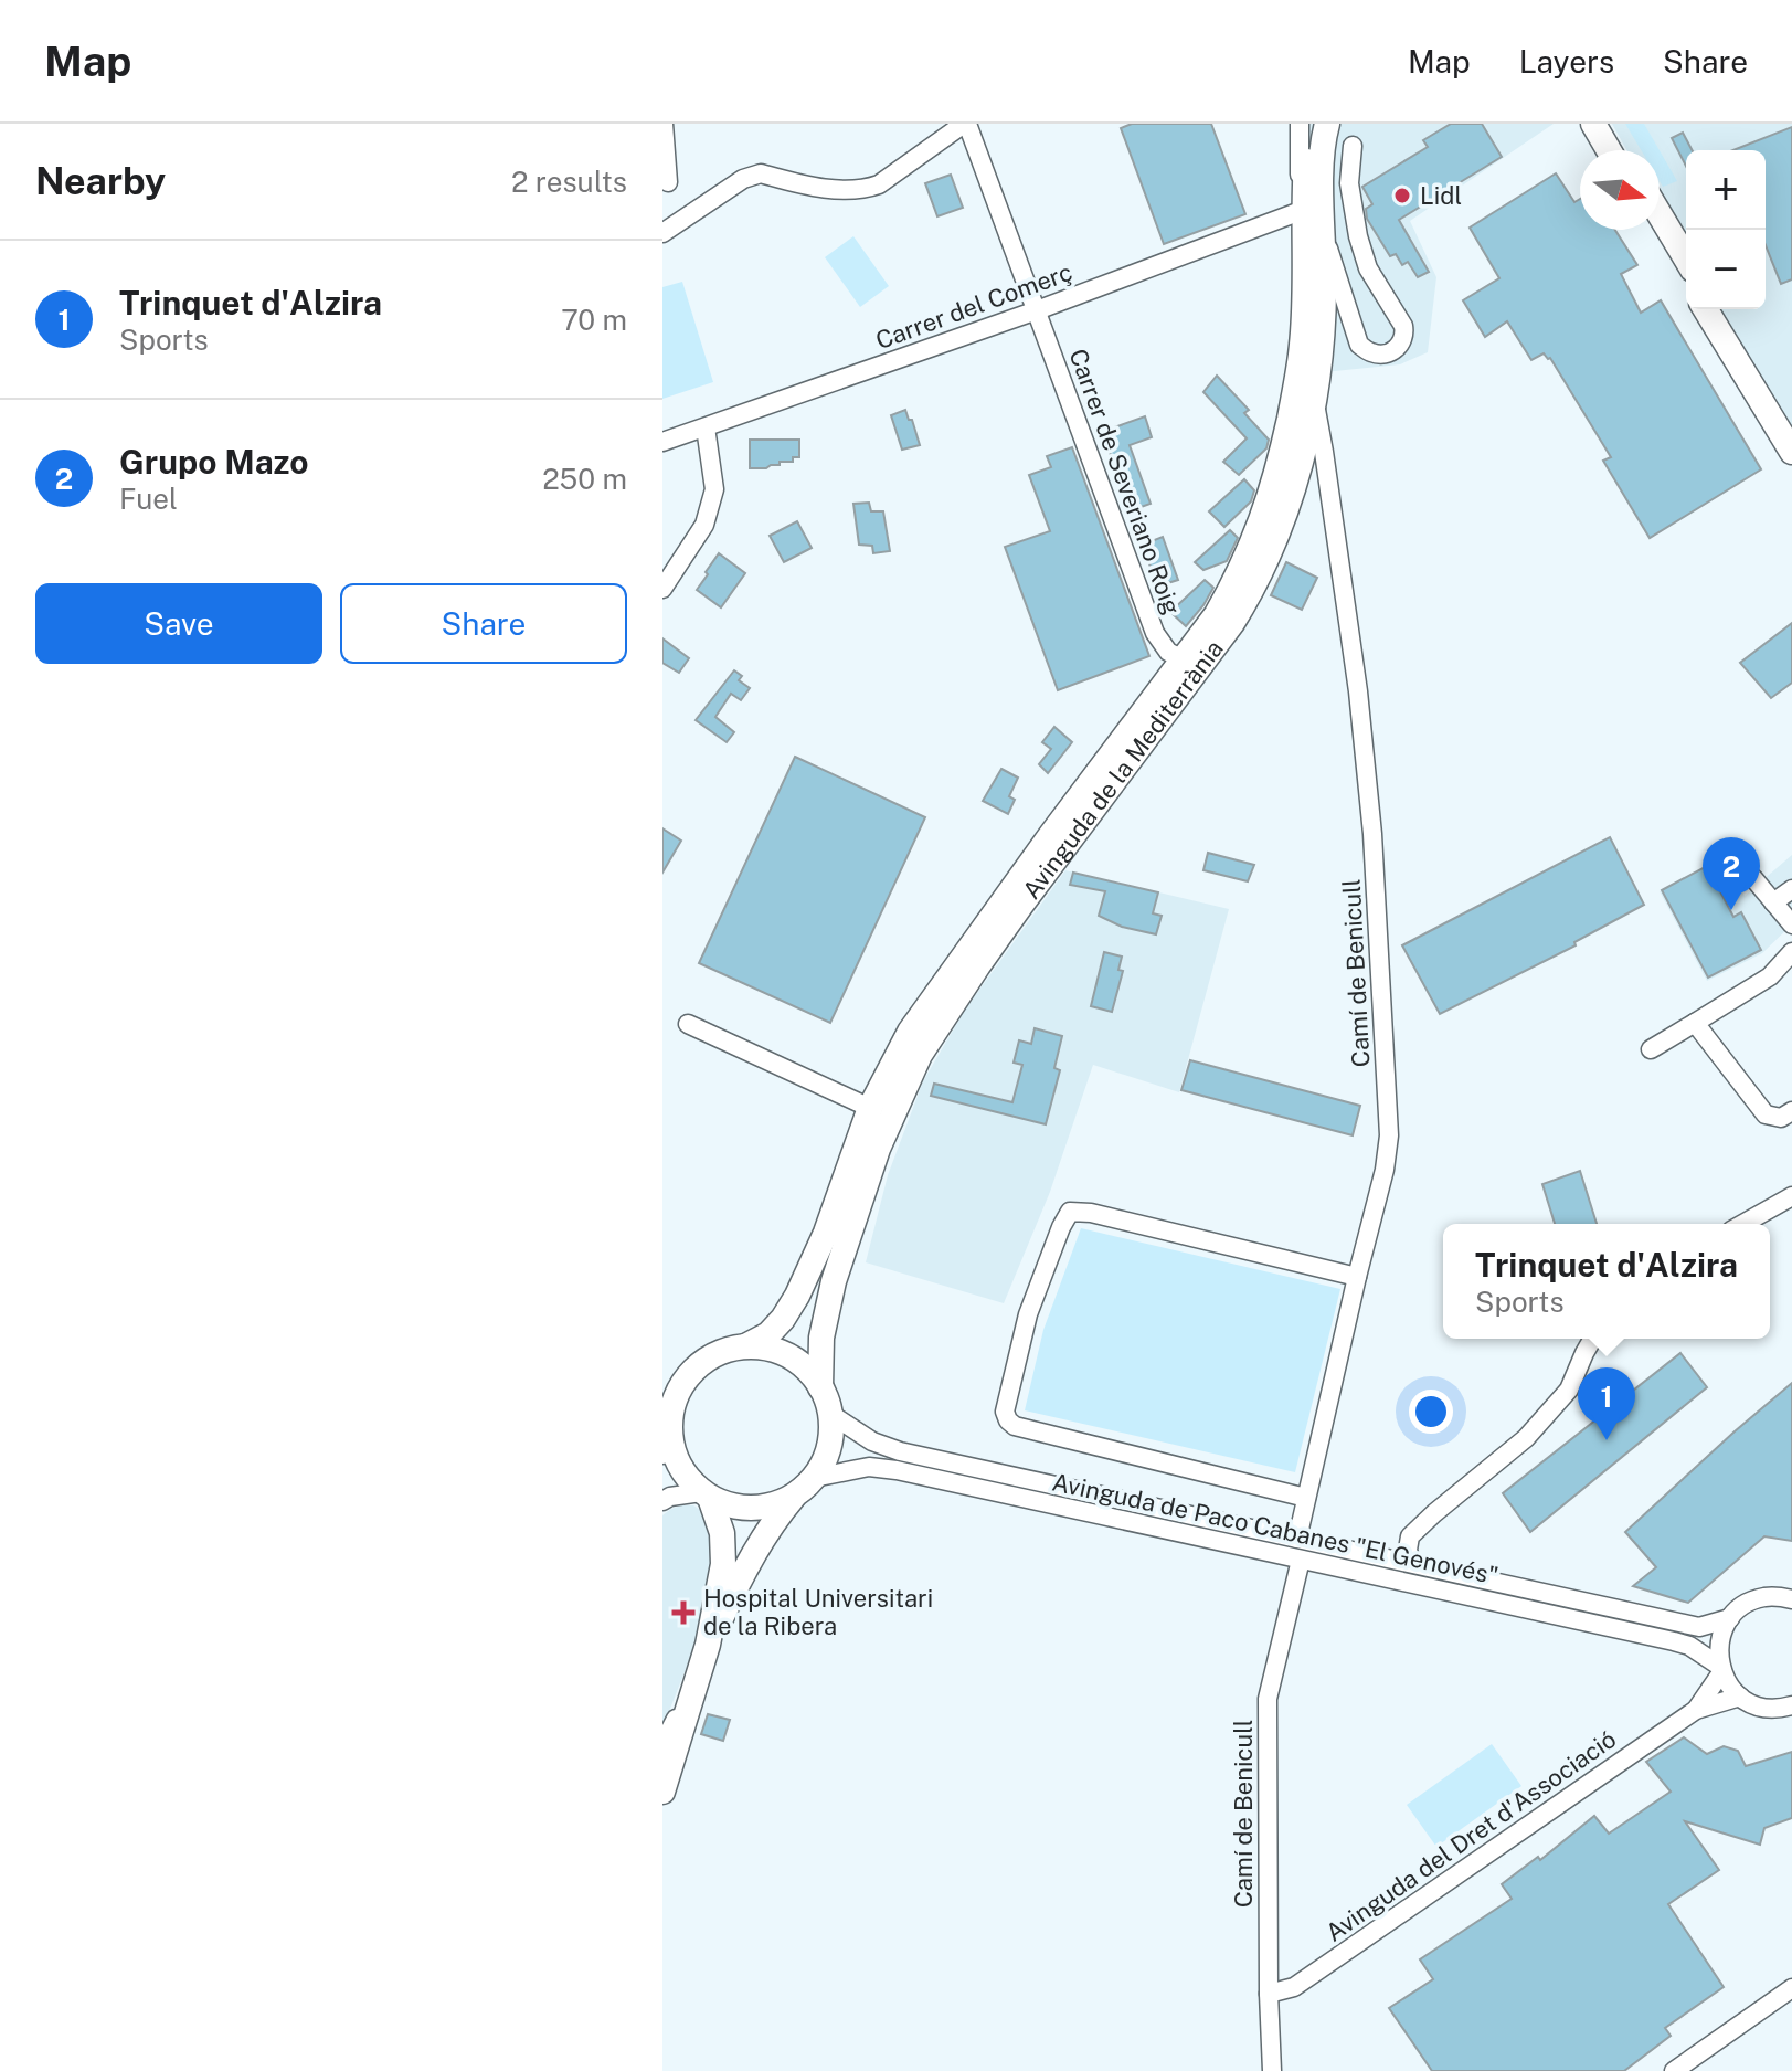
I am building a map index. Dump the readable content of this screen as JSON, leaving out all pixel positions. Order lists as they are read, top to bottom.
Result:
{
  "streets": {
    "main road": ["Avinguda de la Mediterrània"],
    "street": [
      "Carrer del Comerç",
      "Carrer de Severiano Roig",
      "Camí de Benicull",
      "Avinguda de Paco Cabanes \"El Genovés\"",
      "Avinguda del Dret d'Associació"
    ]
  },
  "crossings": [
    ["Carrer del Comerç", "Carrer de Severiano Roig"],
    ["Carrer de Severiano Roig", "Avinguda de la Mediterrània"],
    ["Avinguda de la Mediterrània", "Camí de Benicull"],
    ["Avinguda de la Mediterrània", "Avinguda de Paco Cabanes \"El Genovés\""],
    ["Camí de Benicull", "Avinguda de Paco Cabanes \"El Genovés\""],
    ["Camí de Benicull", "Avinguda del Dret d'Associació"],
    ["Avinguda de Paco Cabanes \"El Genovés\"", "Avinguda del Dret d'Associació"]
  ],
  "places": {
    "other": ["Lidl"],
    "health": ["Hospital Universitari de la Ribera"]
  },
  "north": "right",
  "page": {
    "header": "Map",
    "nav": ["Map", "Layers", "Share"],
    "heading": ["Nearby", "2 results"],
    "map_buttons": ["+", "−"],
    "list": [
      {
        "mark": "1",
        "name": "Trinquet d'Alzira",
        "note": "Sports",
        "value": "70 m"
      },
      {
        "mark": "2",
        "name": "Grupo Mazo",
        "note": "Fuel",
        "value": "250 m"
      }
    ],
    "buttons": ["Save", "Share"],
    "pins": ["2", "1"],
    "popup": ["Trinquet d'Alzira", "Sports"]
  }
}
